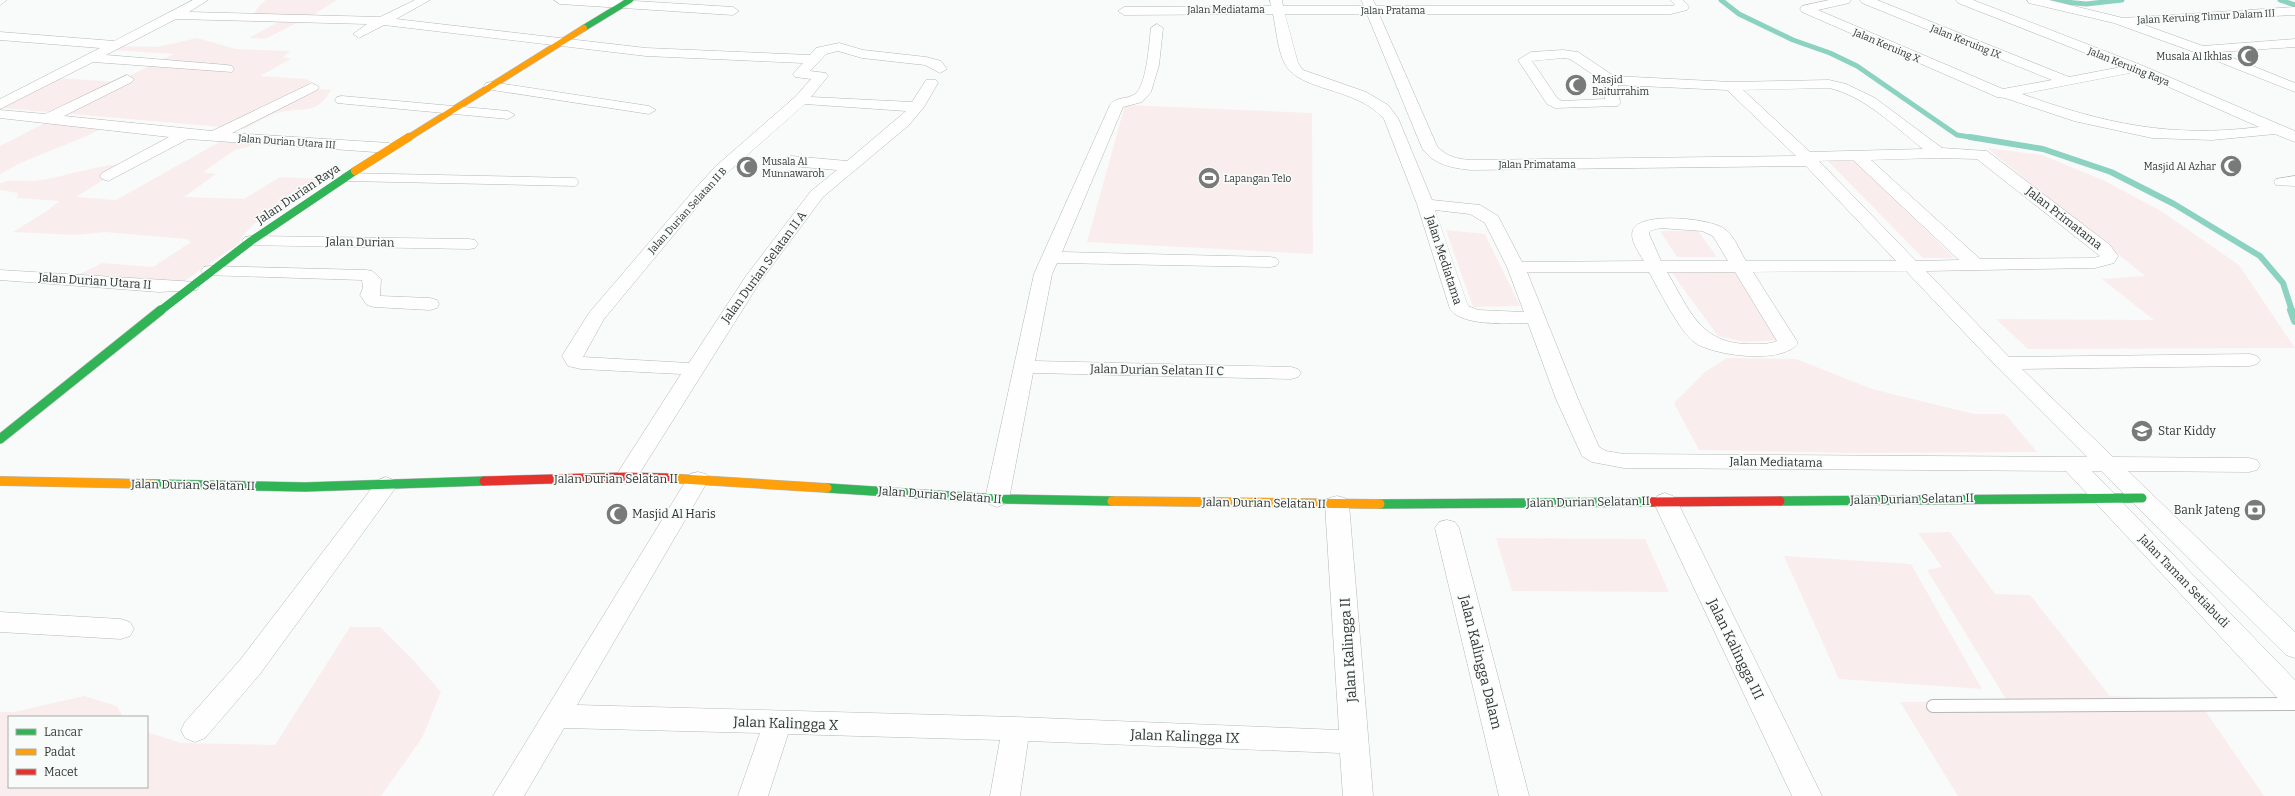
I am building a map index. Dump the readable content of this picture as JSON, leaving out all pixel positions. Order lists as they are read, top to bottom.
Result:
{
  "streets": {
    "street": [
      "Jalan Mediatama",
      "Jalan Pratama",
      "Jalan Keruing Timur Dalam III",
      "Jalan Keruing IX",
      "Jalan Keruing X",
      "Jalan Keruing Raya",
      "Jalan Durian Utara III",
      "Jalan Primatama",
      "Jalan Durian Raya",
      "Jalan Durian Selatan II B",
      "Jalan Durian",
      "Jalan Durian Selatan II A",
      "Jalan Durian Utara II",
      "Jalan Durian Selatan II C",
      "Jalan Durian Selatan II",
      "Jalan Taman Setiabudi",
      "Jalan Kalingga III",
      "Jalan Kalingga II",
      "Jalan Kalingga Dalam",
      "Jalan Kalingga X",
      "Jalan Kalingga IX"
    ]
  },
  "crossings": [
    ["Jalan Mediatama", "Jalan Pratama"],
    ["Jalan Mediatama", "Jalan Primatama"],
    ["Jalan Mediatama", "Jalan Taman Setiabudi"],
    ["Jalan Pratama", "Jalan Primatama"],
    ["Jalan Durian Utara III", "Jalan Durian Raya"],
    ["Jalan Durian Raya", "Jalan Durian"],
    ["Jalan Durian Raya", "Jalan Durian Utara II"],
    ["Jalan Durian Selatan II B", "Jalan Durian Selatan II A"],
    ["Jalan Durian Selatan II A", "Jalan Durian Selatan II"],
    ["Jalan Durian Selatan II", "Jalan Taman Setiabudi"],
    ["Jalan Durian Selatan II", "Jalan Kalingga III"],
    ["Jalan Durian Selatan II", "Jalan Kalingga II"],
    ["Jalan Kalingga II", "Jalan Kalingga IX"],
    ["Jalan Kalingga X", "Jalan Kalingga IX"]
  ],
  "places": {
    "mosque": [
      "Musala Al Ikhlas",
      "Masjid Baiturrahim",
      "Masjid Al Azhar",
      "Musala Al Munnawaroh",
      "Masjid Al Haris"
    ],
    "sports": ["Lapangan Telo"],
    "school or university": ["Star Kiddy"],
    "bank": ["Bank Jateng"]
  },
  "legend": ["Lancar", "Padat", "Macet"]
}
